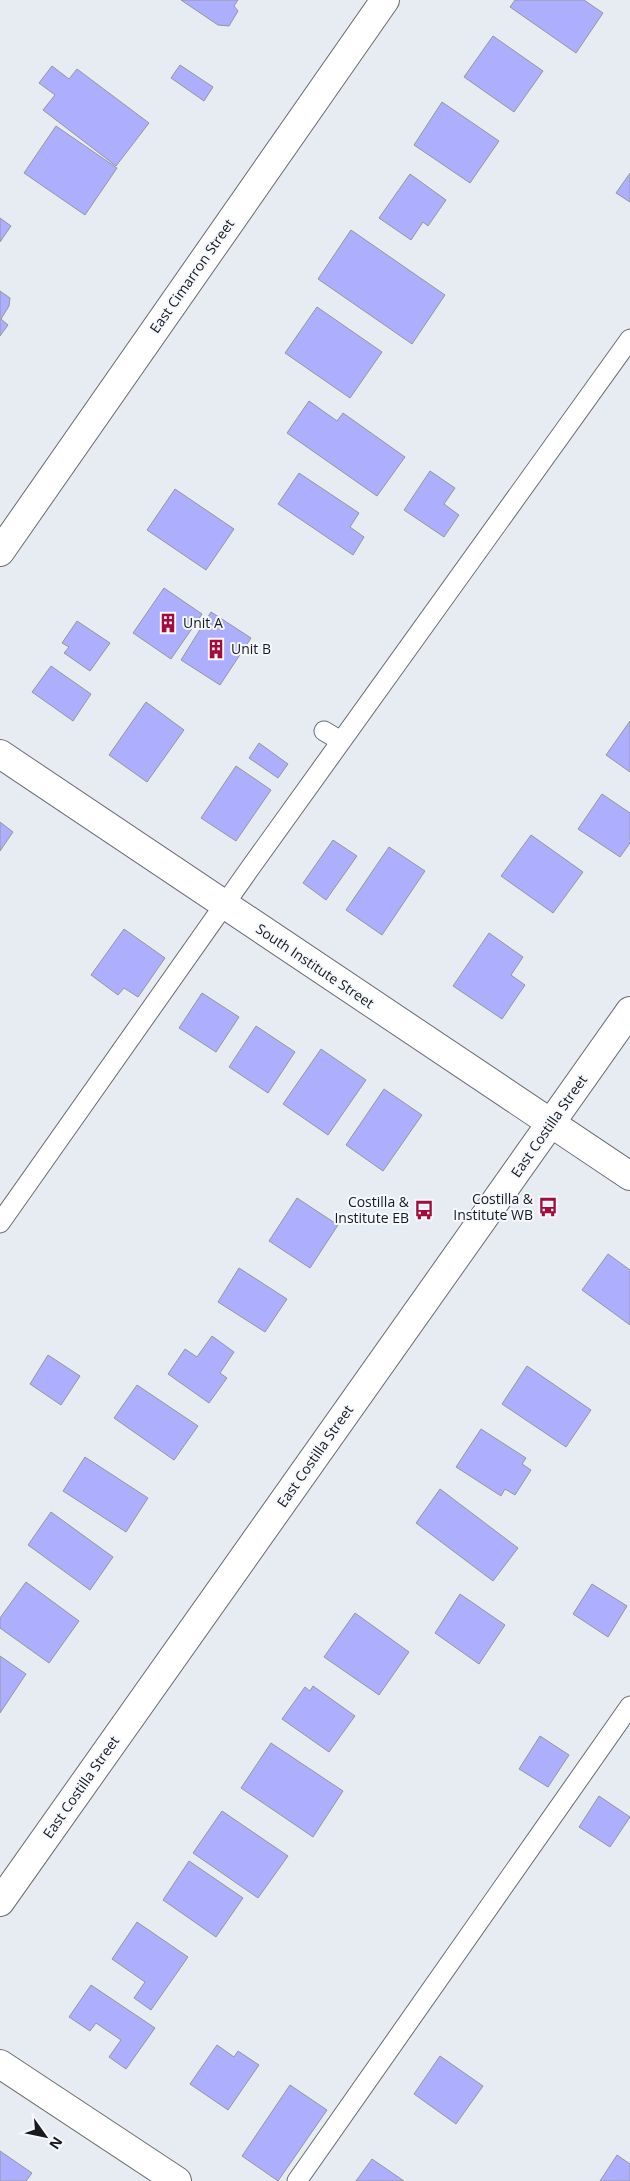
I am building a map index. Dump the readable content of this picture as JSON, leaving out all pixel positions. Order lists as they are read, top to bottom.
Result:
{
  "streets": {
    "street": ["East Cimarron Street", "South Institute Street", "East Costilla Street"]
  },
  "crossings": [
    ["South Institute Street", "East Costilla Street"]
  ],
  "places": {
    "building": ["Unit A", "Unit B"],
    "bus stop": ["Costilla & Institute WB", "Costilla & Institute EB"]
  },
  "north": "bottom right"
}
